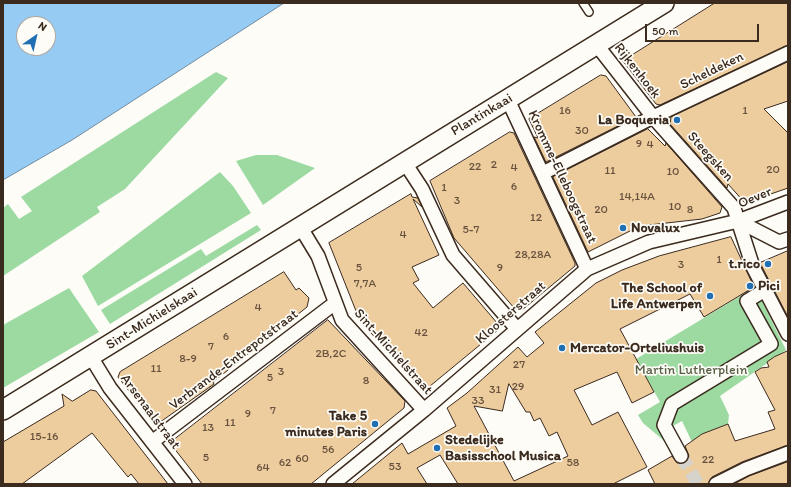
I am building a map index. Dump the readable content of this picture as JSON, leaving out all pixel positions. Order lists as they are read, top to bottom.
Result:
{
  "streets": {
    "street": [
      "Rijkenhoek",
      "Scheldeken",
      "Plantinkaai",
      "Steegsken",
      "Kromme-Elleboogstraat",
      "Oever",
      "Kloosterstraat",
      "Sint-Michielskaai",
      "Sint-Michielstraat",
      "Verbrande-Entrepotstraat",
      "Arsenaalstraat"
    ]
  },
  "crossings": [
    ["Rijkenhoek", "Scheldeken"],
    ["Rijkenhoek", "Plantinkaai"],
    ["Rijkenhoek", "Steegsken"],
    ["Scheldeken", "Steegsken"],
    ["Scheldeken", "Kromme-Elleboogstraat"],
    ["Plantinkaai", "Kromme-Elleboogstraat"],
    ["Plantinkaai", "Sint-Michielskaai"],
    ["Plantinkaai", "Sint-Michielstraat"],
    ["Steegsken", "Oever"],
    ["Steegsken", "Kloosterstraat"],
    ["Kromme-Elleboogstraat", "Kloosterstraat"],
    ["Oever", "Kloosterstraat"],
    ["Kloosterstraat", "Sint-Michielstraat"],
    ["Sint-Michielskaai", "Sint-Michielstraat"],
    ["Sint-Michielskaai", "Arsenaalstraat"],
    ["Sint-Michielstraat", "Verbrande-Entrepotstraat"],
    ["Verbrande-Entrepotstraat", "Arsenaalstraat"]
  ],
  "parks": ["Martin Lutherplein"],
  "places": [
    "La Boqueria",
    "Novalux",
    "t.rico",
    "Pici",
    "The School of Life Antwerpen",
    "Mercator-Orteliushuis",
    "Take 5 minutes Paris",
    "Stedelijke Basisschool Musica"
  ],
  "house_numbers": [
    "16",
    "1",
    "30",
    "9",
    "4",
    "2",
    "22",
    "4",
    "20",
    "11",
    "10",
    "6",
    "1",
    "14,14A",
    "3",
    "10",
    "20",
    "8",
    "12",
    "5-7",
    "4",
    "28,28A",
    "1",
    "3",
    "5",
    "9",
    "7,7A",
    "4",
    "42",
    "6",
    "7",
    "2B,2C",
    "8-9",
    "27",
    "11",
    "3",
    "5",
    "8",
    "29",
    "31",
    "33",
    "7",
    "9",
    "11",
    "13",
    "15-16",
    "56",
    "5",
    "60",
    "22",
    "62",
    "58",
    "53",
    "64"
  ],
  "scale_bar": "50 m",
  "north": "top right"
}
